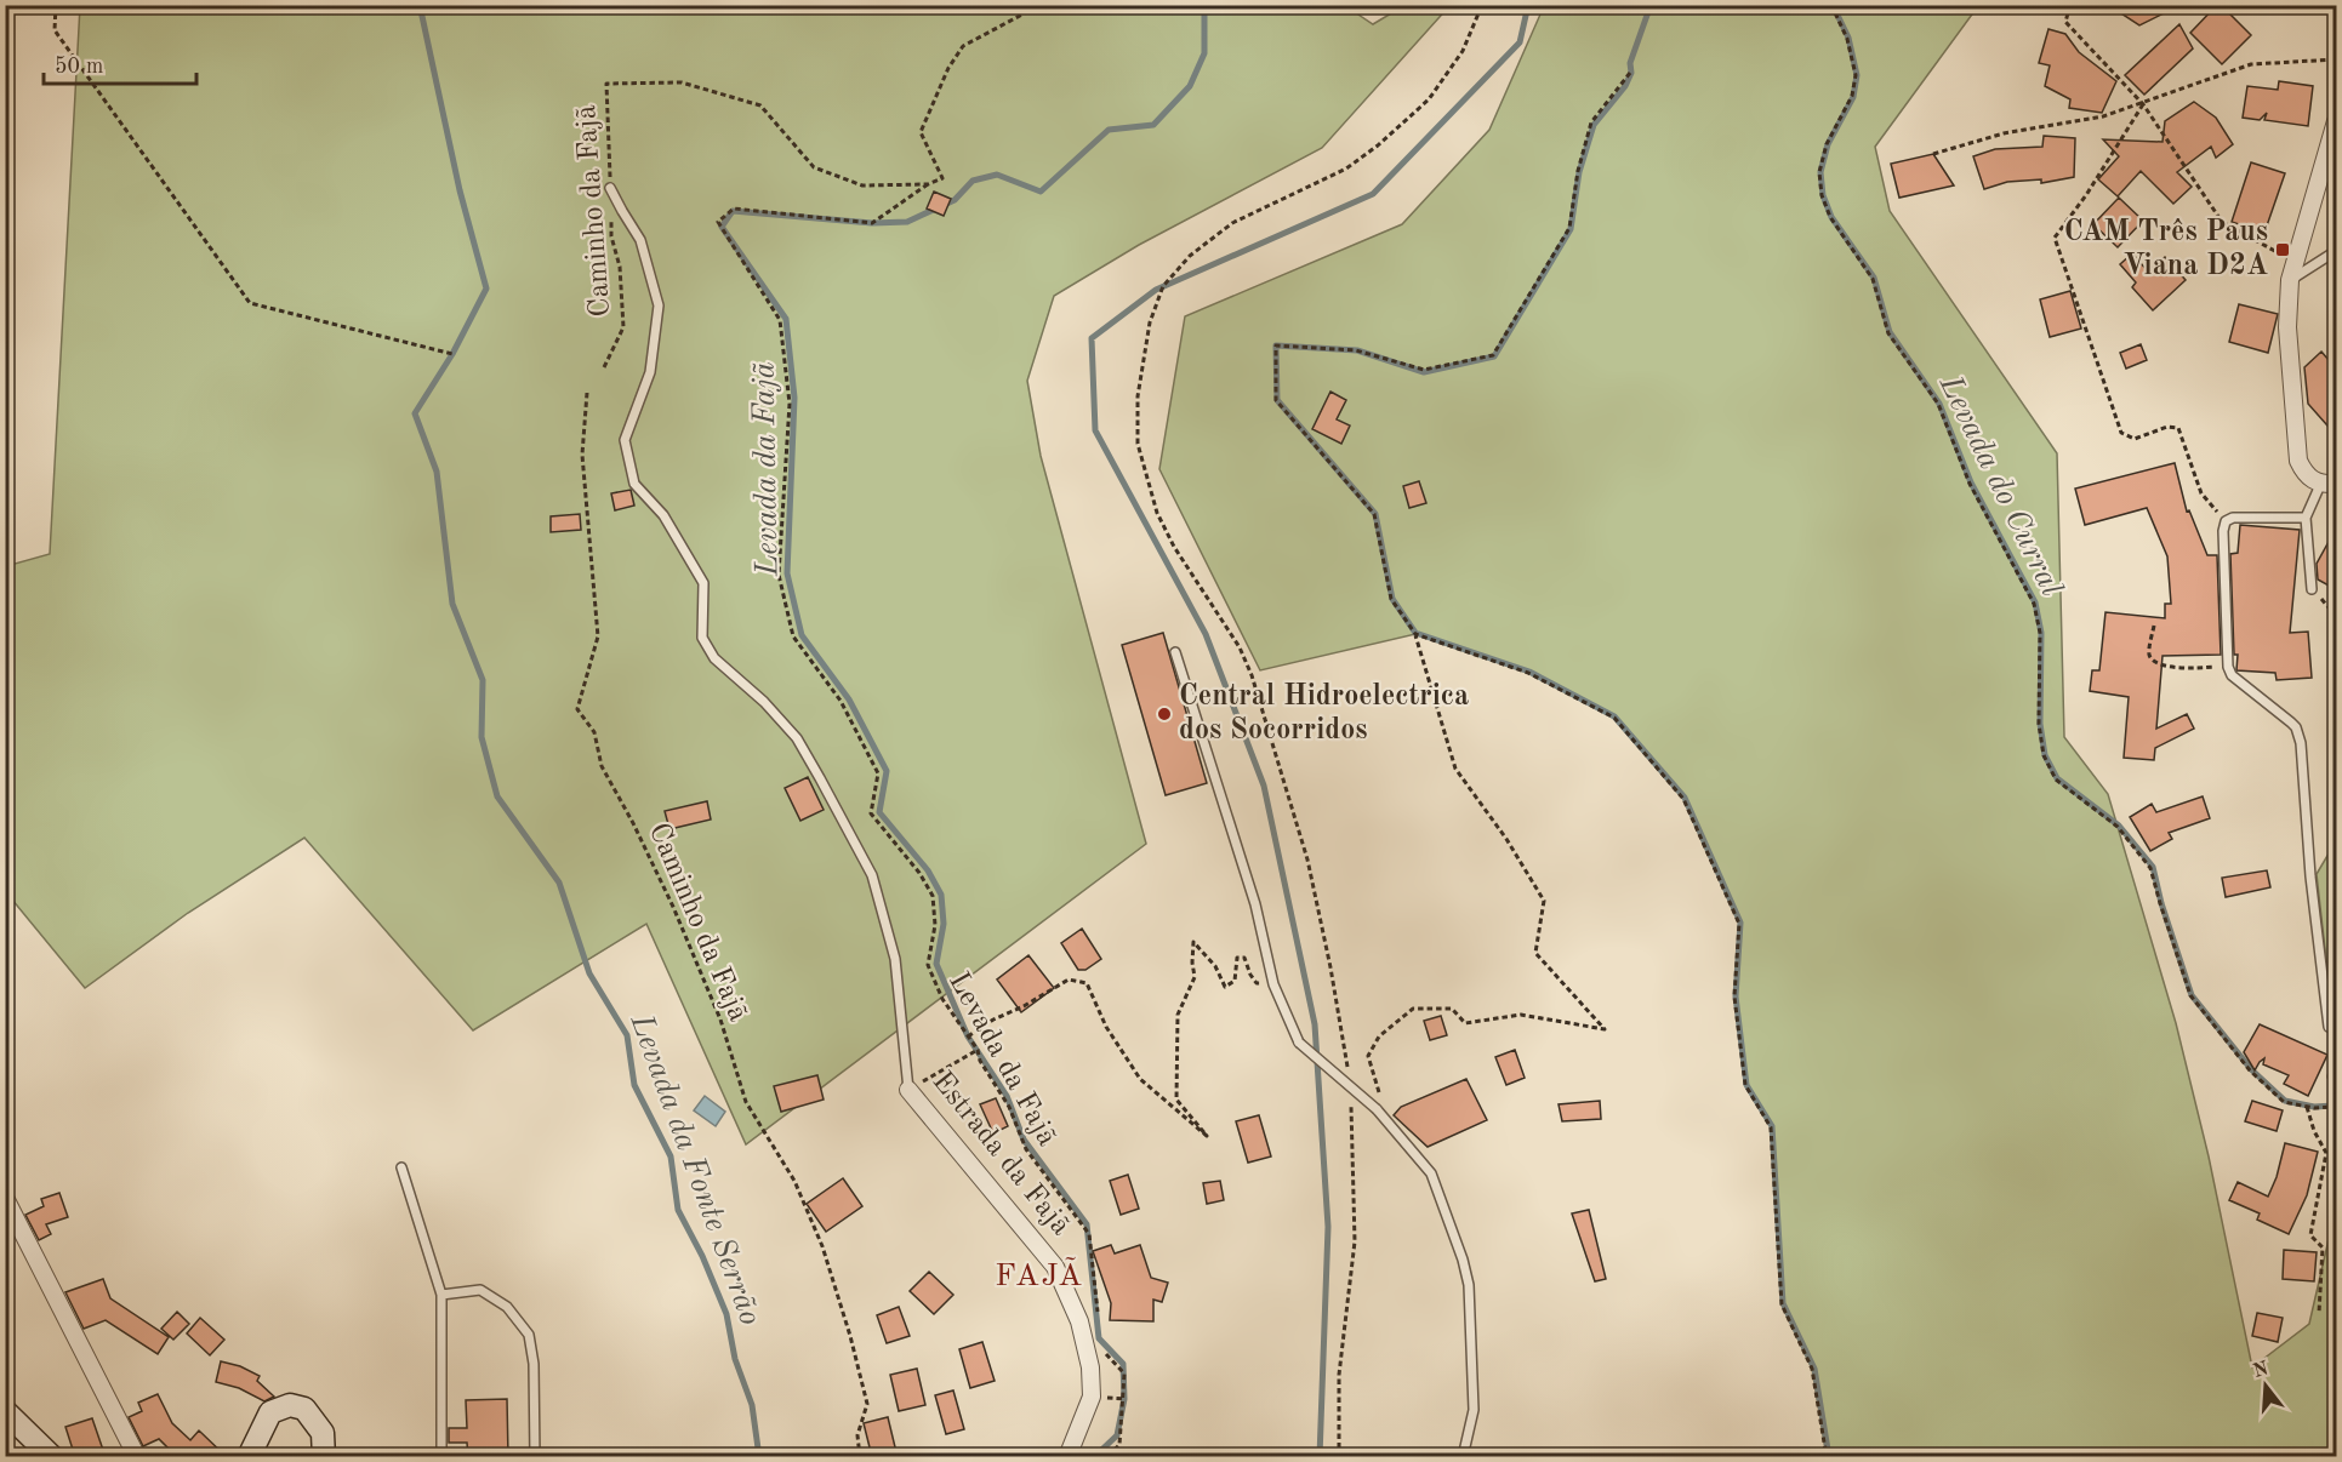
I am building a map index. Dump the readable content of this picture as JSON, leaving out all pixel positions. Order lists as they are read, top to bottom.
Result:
{
  "streets": {
    "street": ["Estrada da Fajã"],
    "path": ["Caminho da Fajã", "Levada da Fajã"]
  },
  "crossings": [
    ["Caminho da Fajã", "Levada da Fajã"],
    ["Caminho da Fajã", "Estrada da Fajã"]
  ],
  "districts": ["FAJÃ"],
  "water": ["Levada da Fajã", "Levada do Curral", "Levada da Fonte Serrão"],
  "places": {
    "transit": ["CAM Três Paus Viana D2A"],
    "other": ["Central Hidroelectrica dos Socorridos"]
  },
  "scale_bar": "50 m",
  "north": "top"
}
